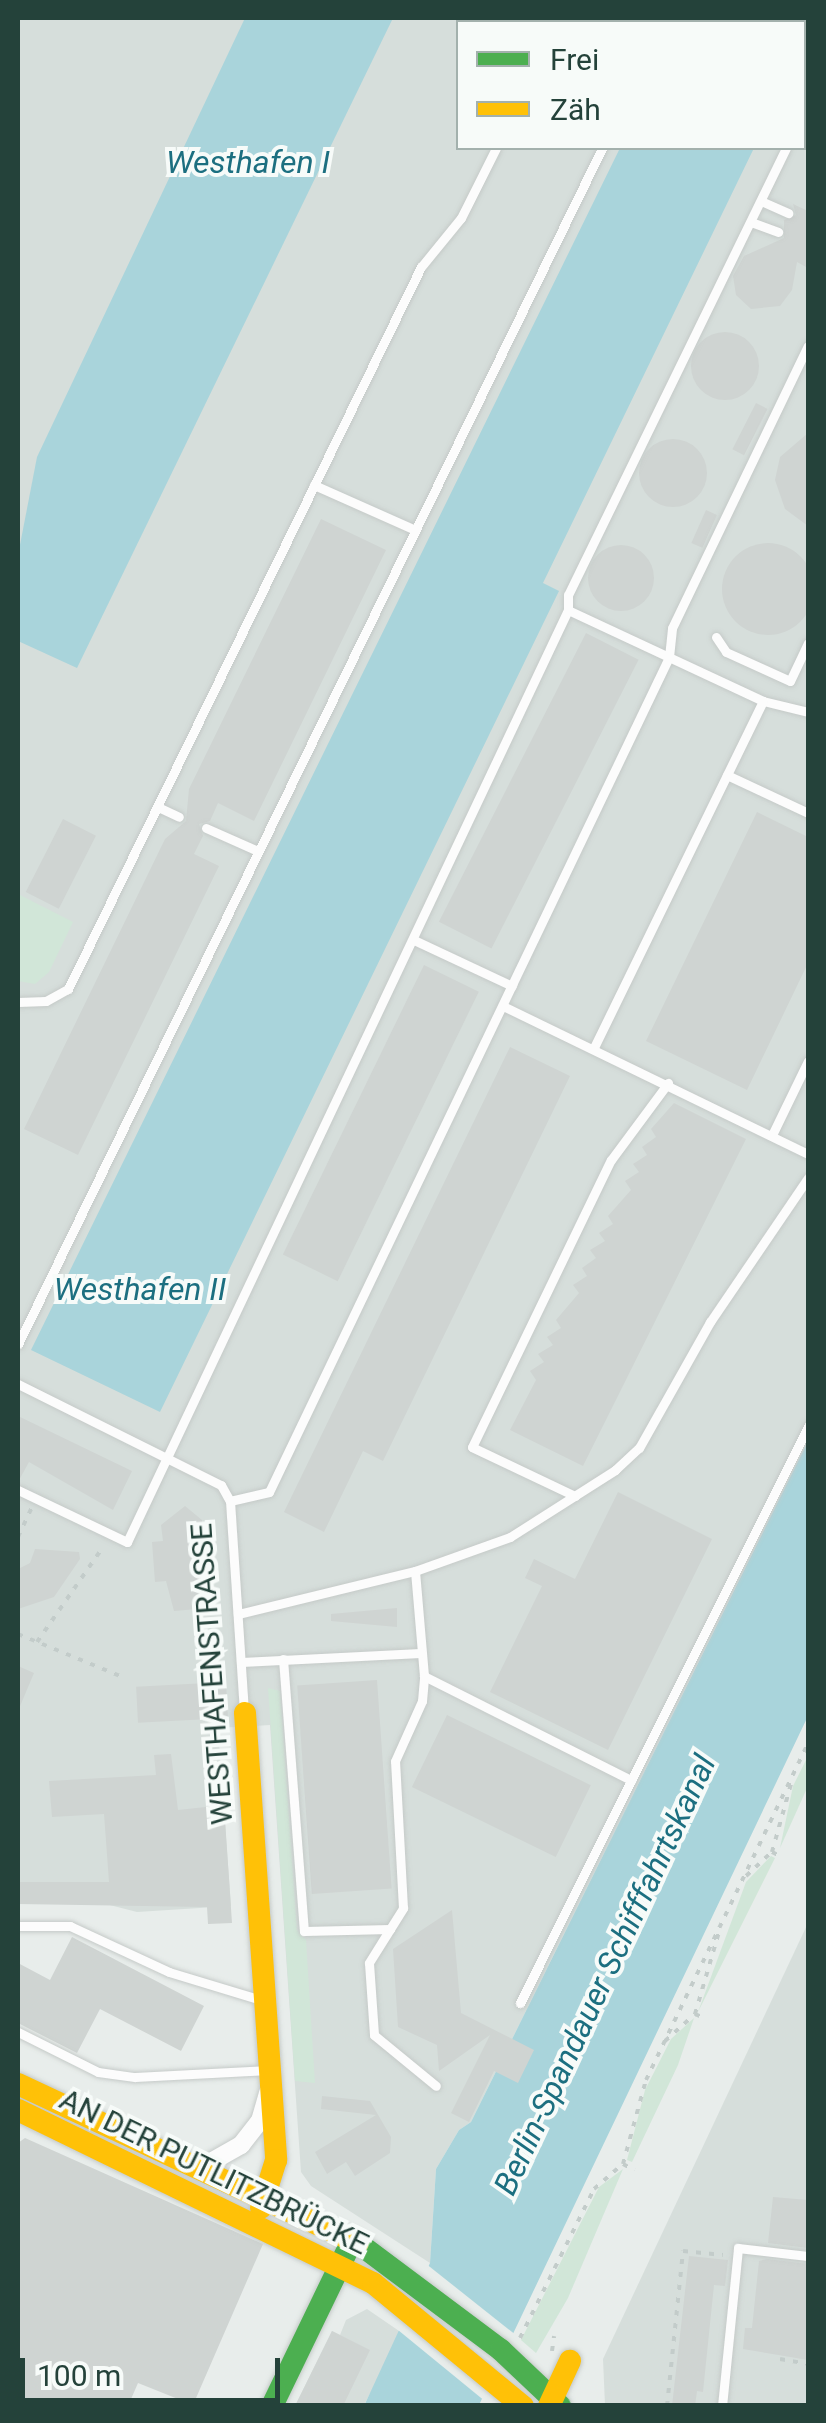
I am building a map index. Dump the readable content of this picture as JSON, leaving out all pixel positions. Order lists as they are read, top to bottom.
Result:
{
  "streets": {
    "main road": ["WESTHAFENSTRASSE", "AN DER PUTLITZBRÜCKE"]
  },
  "crossings": [
    ["WESTHAFENSTRASSE", "AN DER PUTLITZBRÜCKE"]
  ],
  "water": ["Westhafen I", "Westhafen II", "Berlin-Spandauer Schifffahrtskanal"],
  "legend": ["Frei", "Zäh"],
  "scale_bar": "100 m"
}
